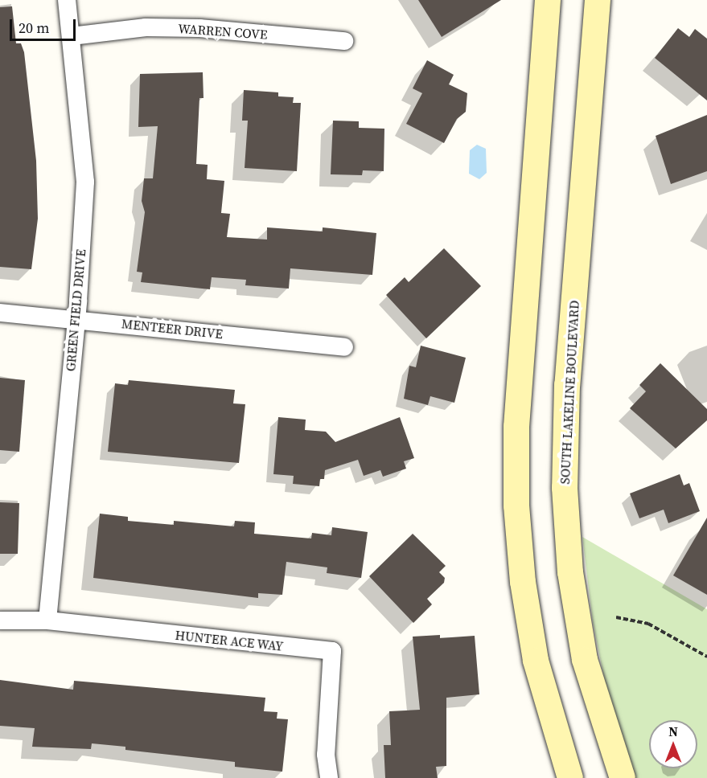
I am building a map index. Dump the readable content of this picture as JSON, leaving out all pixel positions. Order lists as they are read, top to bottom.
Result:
{
  "streets": {
    "main road": ["SOUTH LAKELINE BOULEVARD"],
    "street": [
      "WARREN COVE",
      "GREEN FIELD DRIVE",
      "MENTEER DRIVE",
      "HUNTER ACE WAY"
    ]
  },
  "crossings": [
    ["WARREN COVE", "GREEN FIELD DRIVE"],
    ["GREEN FIELD DRIVE", "MENTEER DRIVE"],
    ["GREEN FIELD DRIVE", "HUNTER ACE WAY"]
  ],
  "scale_bar": "20 m",
  "north": "top"
}
